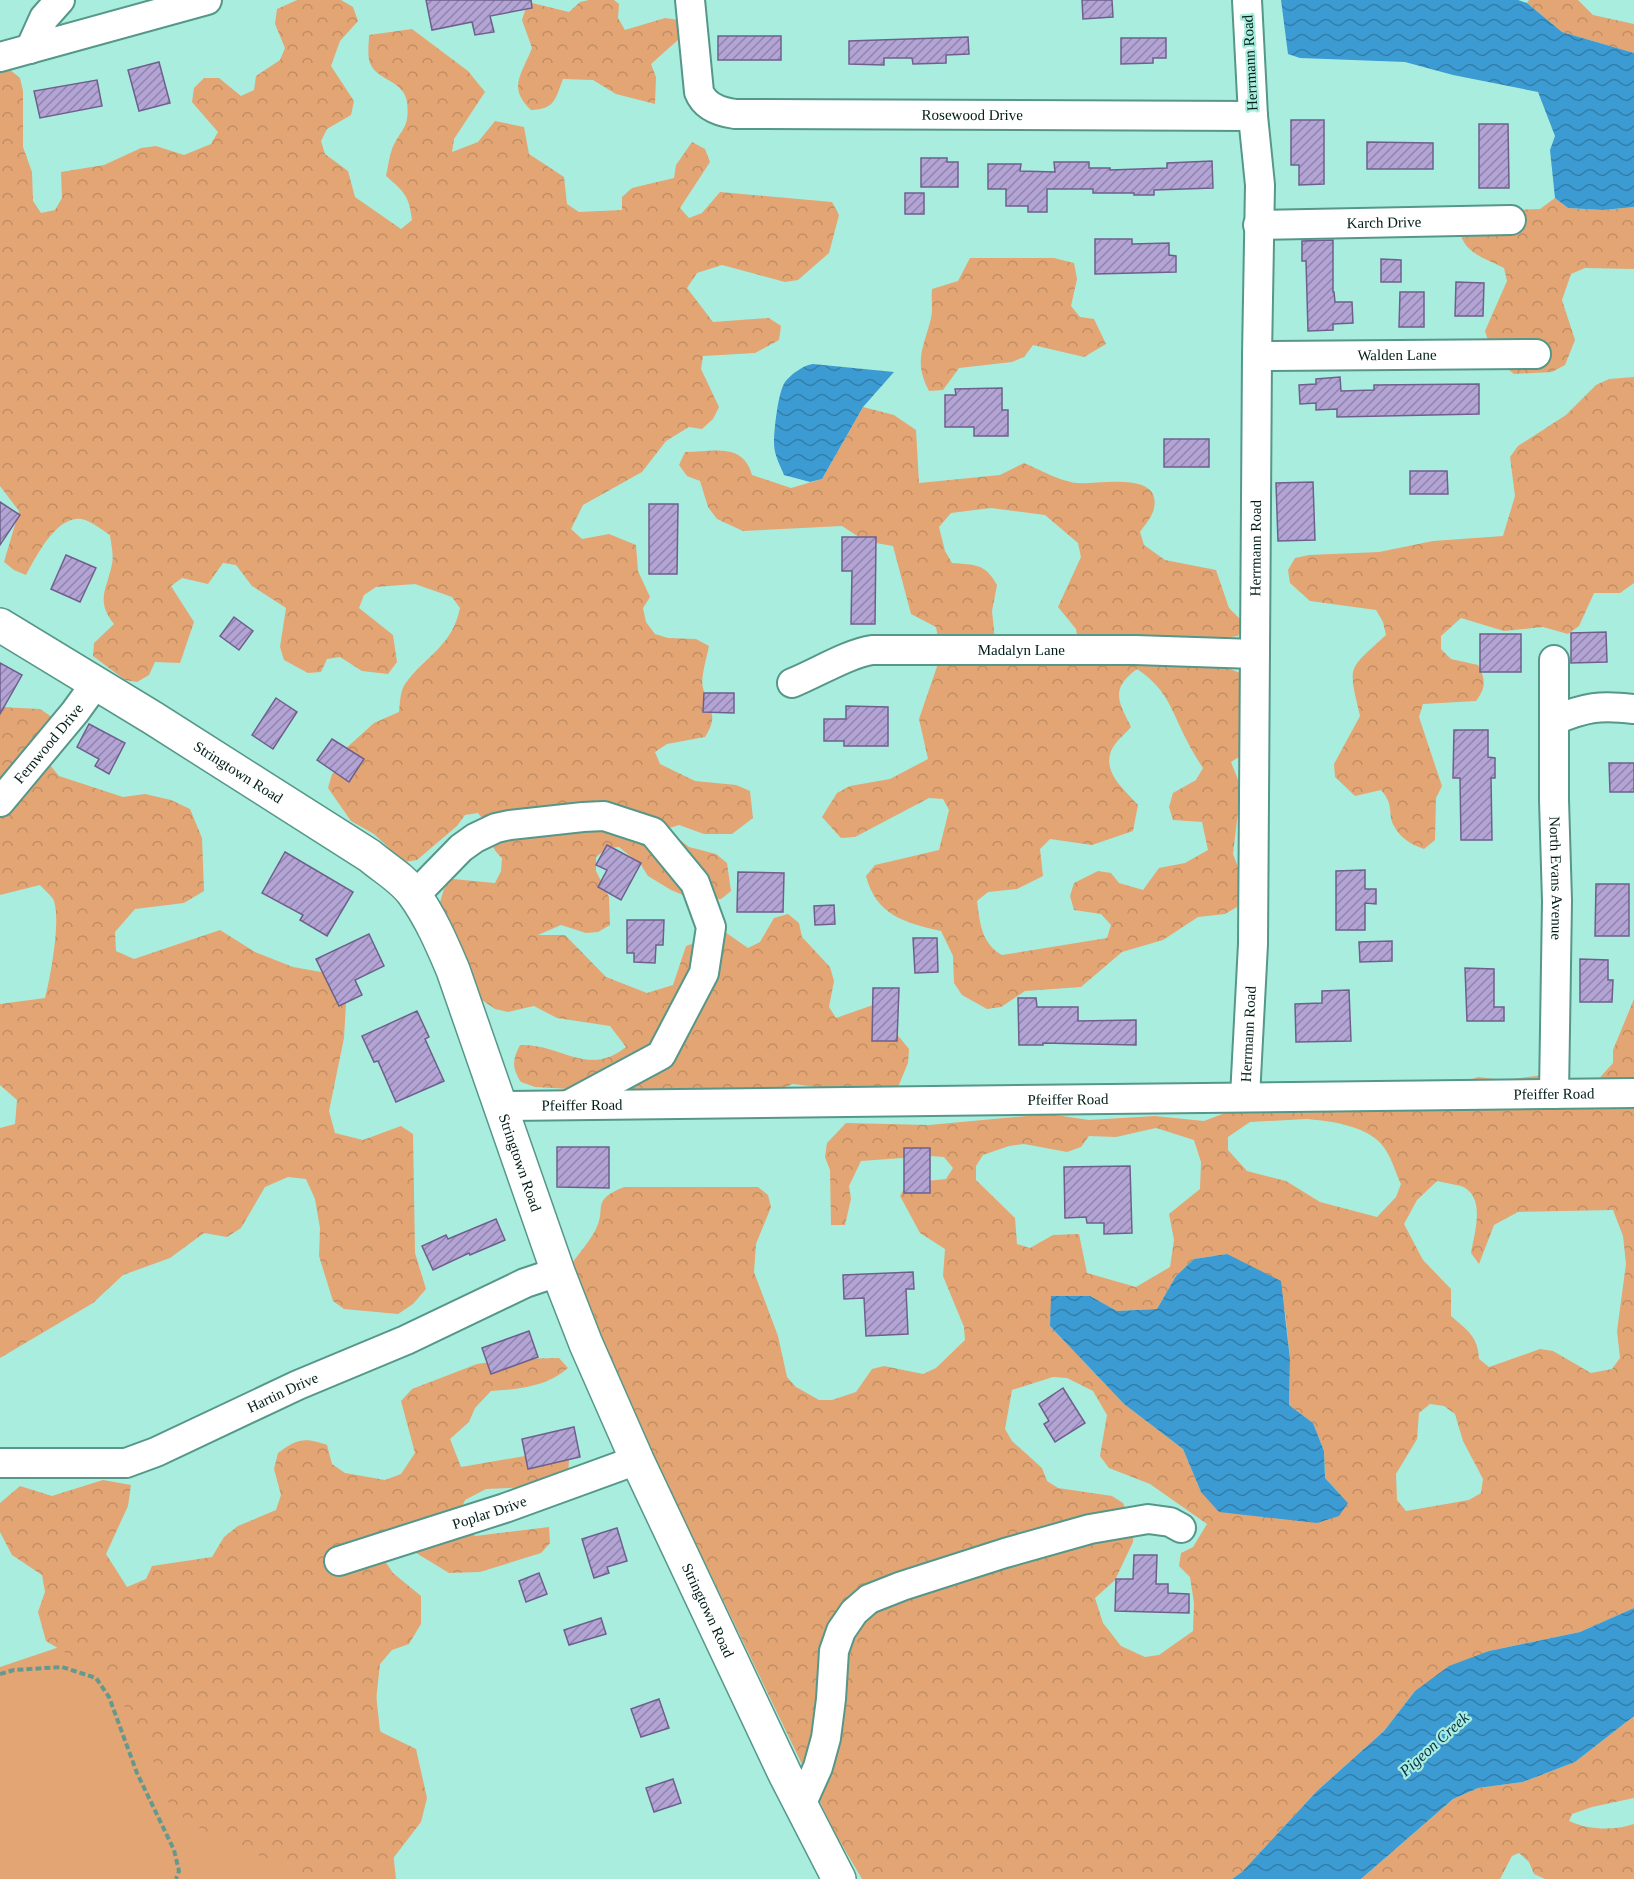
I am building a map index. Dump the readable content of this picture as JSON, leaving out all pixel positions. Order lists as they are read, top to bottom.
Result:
{
  "streets": {
    "main road": ["Stringtown Road"],
    "street": [
      "Herrmann Road",
      "Rosewood Drive",
      "Karch Drive",
      "Walden Lane",
      "Madalyn Lane",
      "Fernwood Drive",
      "North Evans Avenue",
      "Pfeiffer Road",
      "Hartin Drive",
      "Poplar Drive"
    ]
  },
  "crossings": [
    ["Herrmann Road", "Rosewood Drive"],
    ["Herrmann Road", "Karch Drive"],
    ["Herrmann Road", "Walden Lane"],
    ["Herrmann Road", "Madalyn Lane"],
    ["Herrmann Road", "Pfeiffer Road"],
    ["Fernwood Drive", "Stringtown Road"],
    ["Stringtown Road", "Pfeiffer Road"],
    ["Stringtown Road", "Hartin Drive"],
    ["Stringtown Road", "Poplar Drive"],
    ["North Evans Avenue", "Pfeiffer Road"]
  ],
  "water": ["Pigeon Creek"]
}
